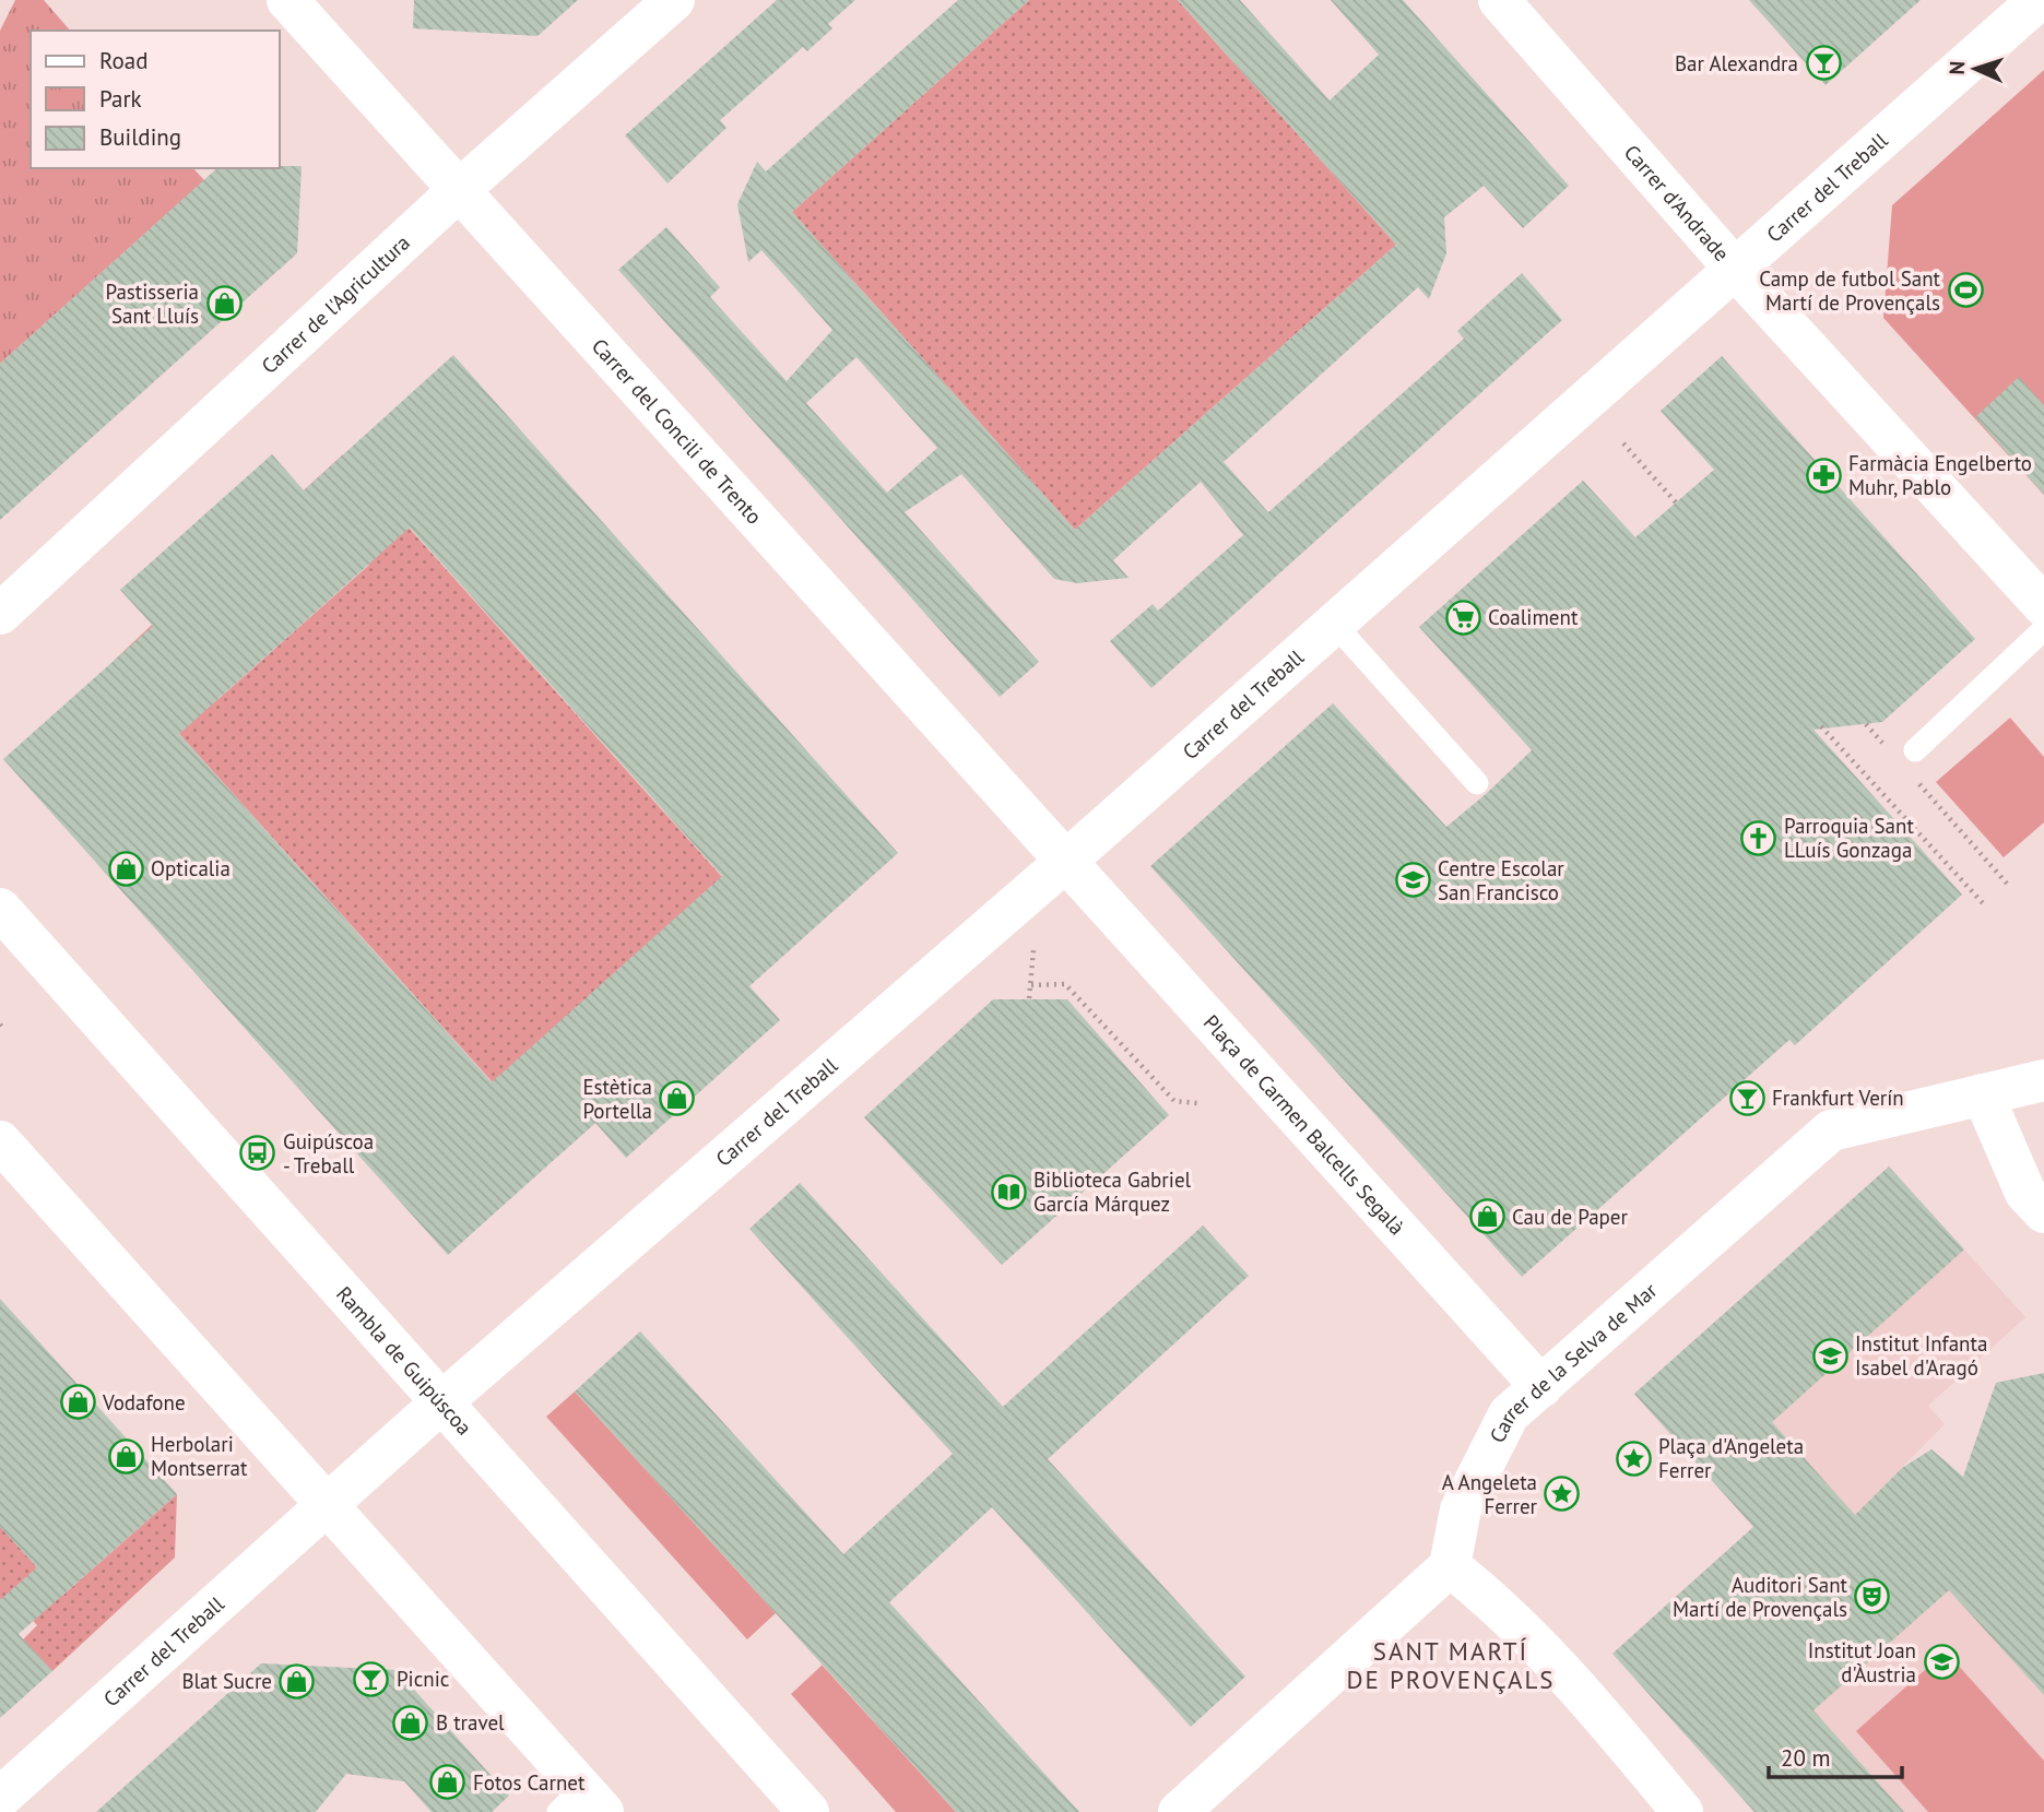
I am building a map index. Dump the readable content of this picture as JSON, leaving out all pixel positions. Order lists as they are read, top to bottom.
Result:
{
  "streets": {
    "street": [
      "Carrer del Treball",
      "Carrer d'Andrade",
      "Carrer de l'Agricultura",
      "Carrer del Concili de Trento",
      "Plaça de Carmen Balcells Segalà",
      "Rambla de Guipúscoa",
      "Carrer de la Selva de Mar"
    ]
  },
  "crossings": [
    ["Carrer del Treball", "Carrer d'Andrade"],
    ["Carrer del Treball", "Carrer del Concili de Trento"],
    ["Carrer del Treball", "Plaça de Carmen Balcells Segalà"],
    ["Carrer del Treball", "Rambla de Guipúscoa"],
    ["Carrer de l'Agricultura", "Carrer del Concili de Trento"],
    ["Carrer del Concili de Trento", "Plaça de Carmen Balcells Segalà"],
    ["Plaça de Carmen Balcells Segalà", "Carrer de la Selva de Mar"]
  ],
  "districts": ["SANT MARTÍ DE PROVENÇALS"],
  "places": {
    "bar": ["Bar Alexandra", "Frankfurt Verín", "Picnic"],
    "sports": ["Camp de futbol Sant Martí de Provençals"],
    "shop": [
      "Pastisseria Sant Lluís",
      "Opticalia",
      "Estètica Portella",
      "Cau de Paper",
      "Vodafone",
      "Herbolari Montserrat",
      "Blat Sucre",
      "B travel",
      "Fotos Carnet"
    ],
    "pharmacy": ["Farmàcia Engelberto Muhr, Pablo"],
    "supermarket": ["Coaliment"],
    "church": ["Parroquia Sant LLuís Gonzaga"],
    "school or university": ["Centre Escolar San Francisco", "Institut Infanta Isabel d'Aragó", "Institut Joan d'Àustria"],
    "bus stop": ["Guipúscoa - Treball"],
    "library": ["Biblioteca Gabriel García Márquez"],
    "place": ["Plaça d'Angeleta Ferrer", "A Angeleta Ferrer"],
    "theatre": ["Auditori Sant Martí de Provençals"]
  },
  "legend": ["Road", "Park", "Building"],
  "scale_bar": "20 m",
  "north": "left"
}
